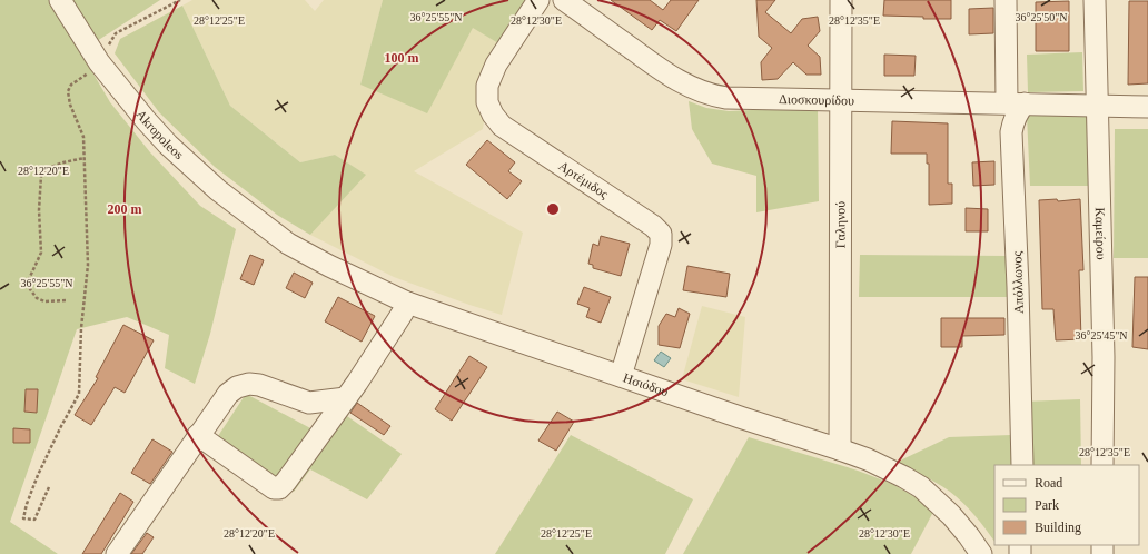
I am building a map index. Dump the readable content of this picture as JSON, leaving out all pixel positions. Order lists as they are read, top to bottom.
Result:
{
  "streets": {
    "street": [
      "Διοσκουρίδου",
      "Akropoleos",
      "Αρτέμιδος",
      "Γαληνού",
      "Καμείρου",
      "Απόλλωνος",
      "Ησιόδου"
    ]
  },
  "crossings": [
    ["Διοσκουρίδου", "Γαληνού"],
    ["Διοσκουρίδου", "Καμείρου"],
    ["Διοσκουρίδου", "Απόλλωνος"],
    ["Akropoleos", "Ησιόδου"],
    ["Αρτέμιδος", "Ησιόδου"],
    ["Γαληνού", "Ησιόδου"]
  ],
  "legend": ["Road", "Park", "Building"],
  "coordinates": [
    "36°25'55\"N",
    "36°25'50\"N",
    "28°12'25\"E",
    "28°12'30\"E",
    "28°12'35\"E",
    "28°12'20\"E",
    "36°25'45\"N"
  ],
  "rings": ["100 m", "200 m"]
}
